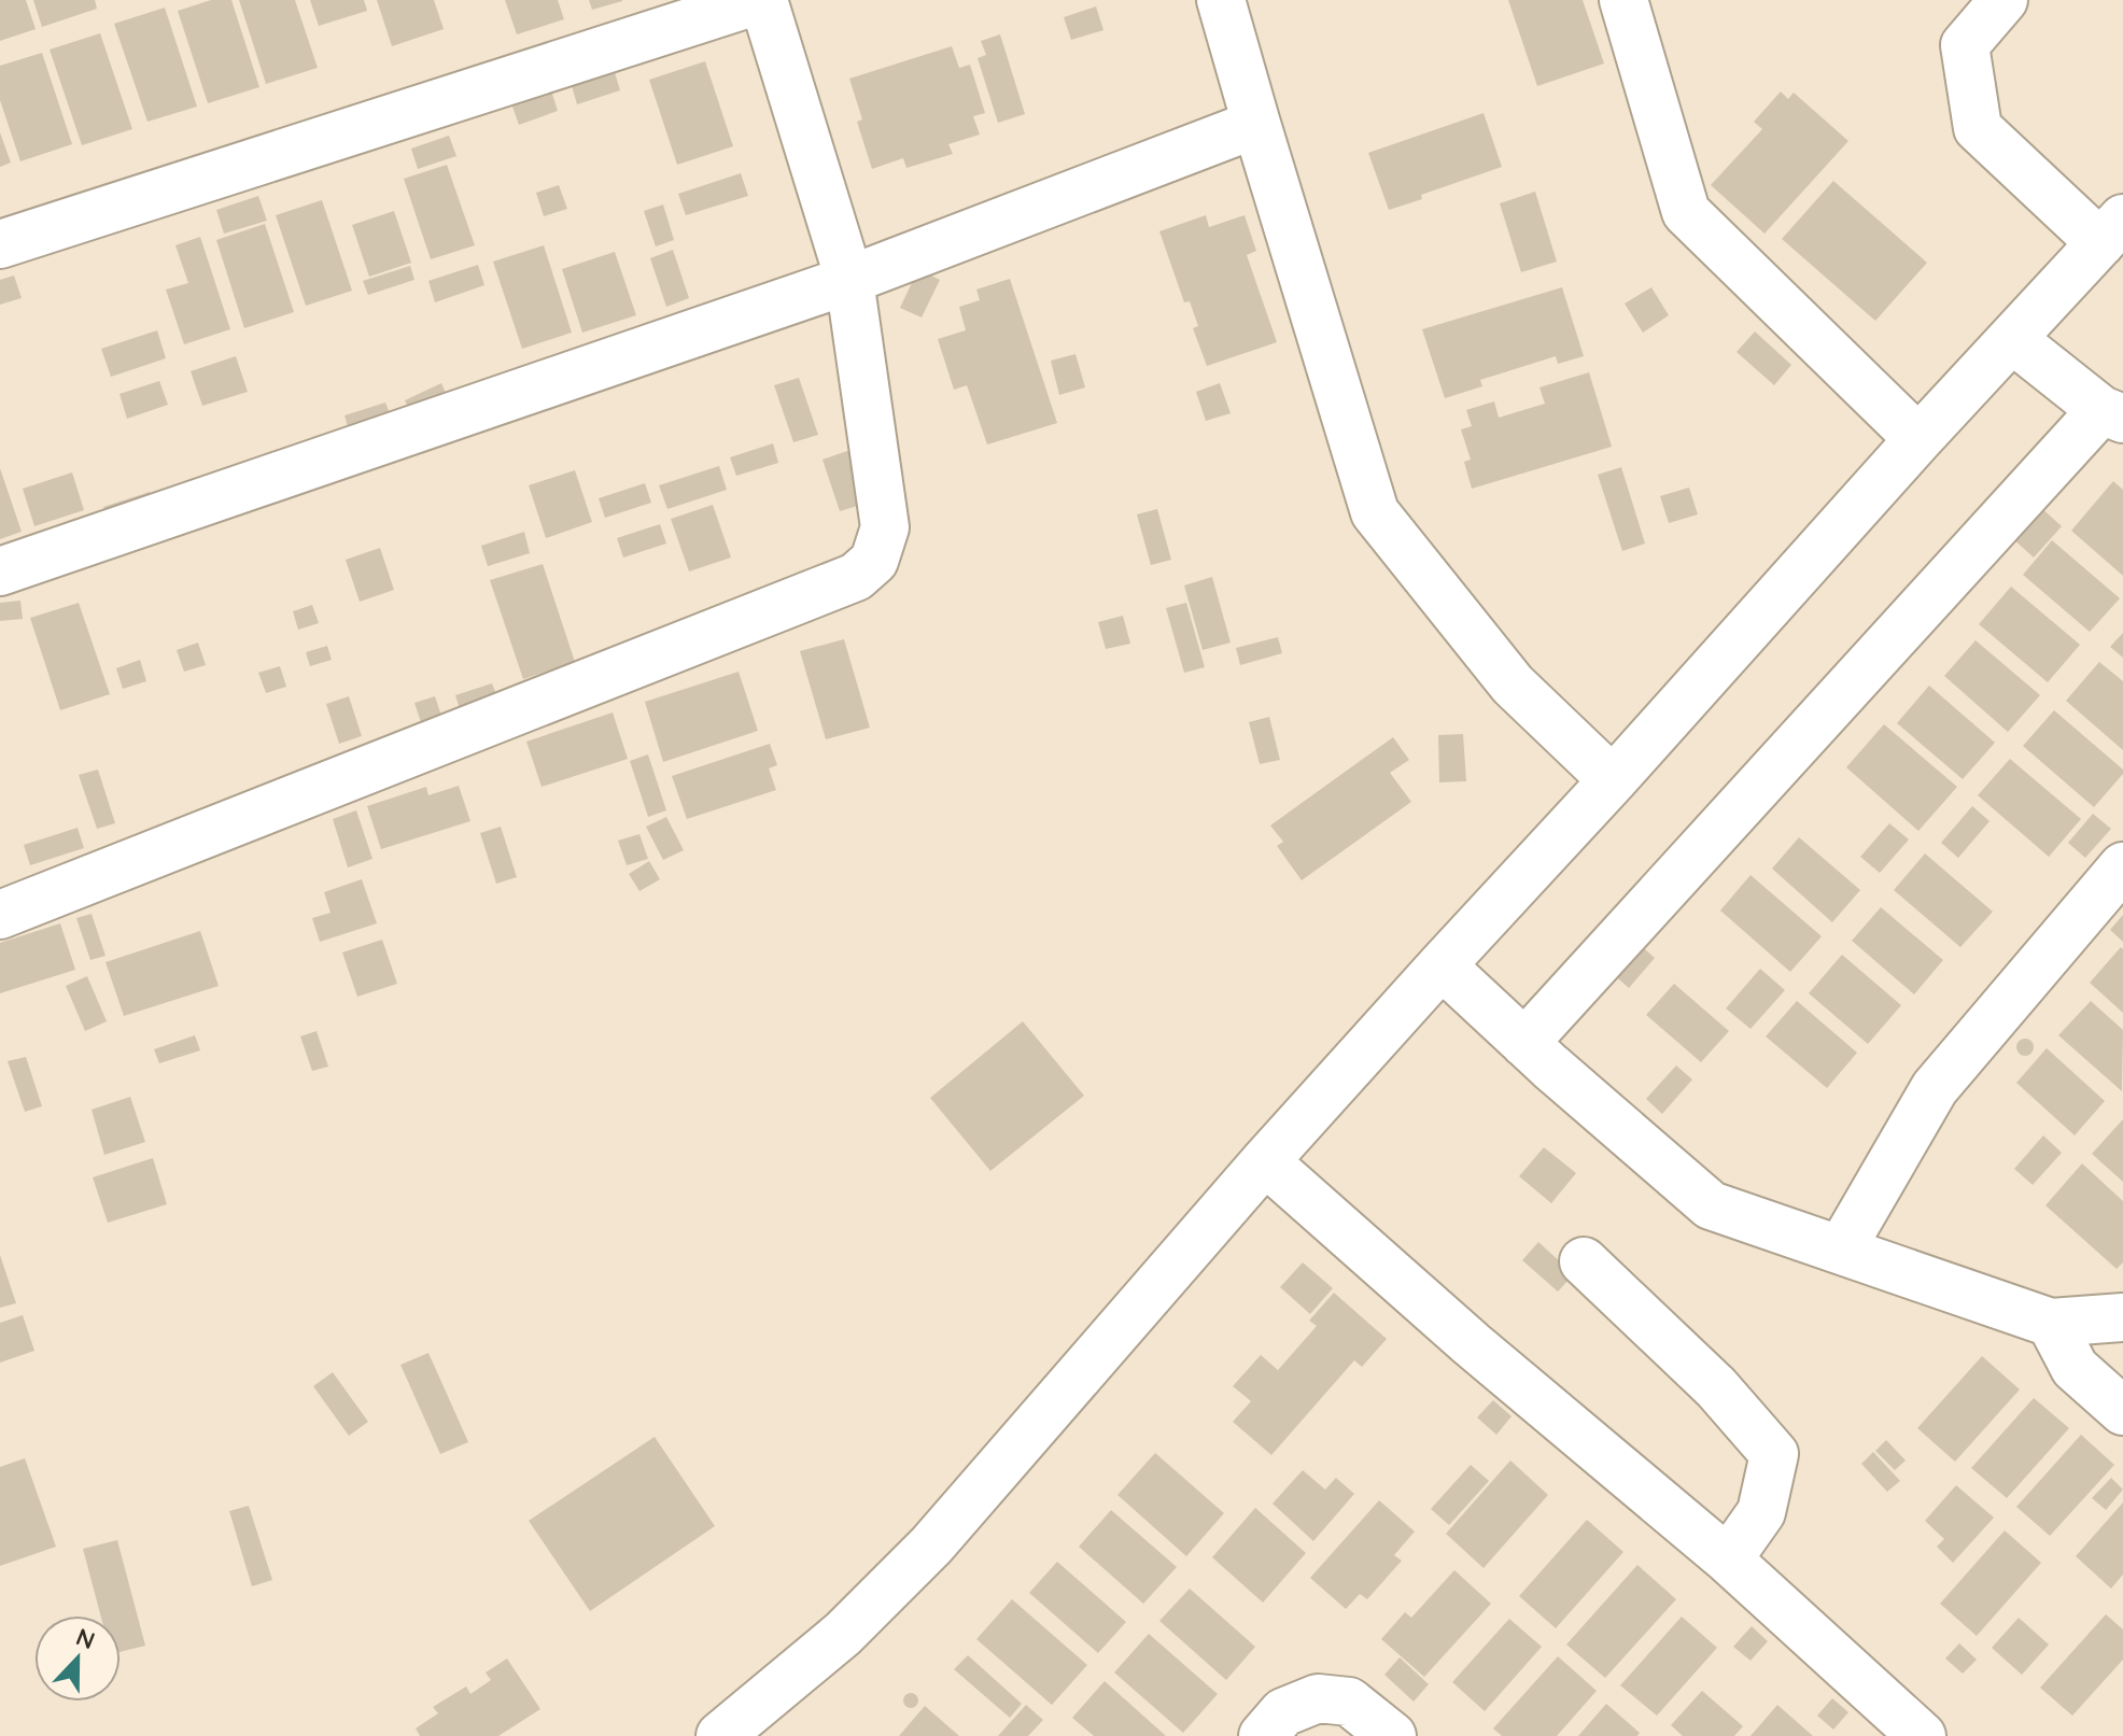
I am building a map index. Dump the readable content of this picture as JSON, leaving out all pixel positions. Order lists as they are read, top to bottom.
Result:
{
  "north": "top"
}
